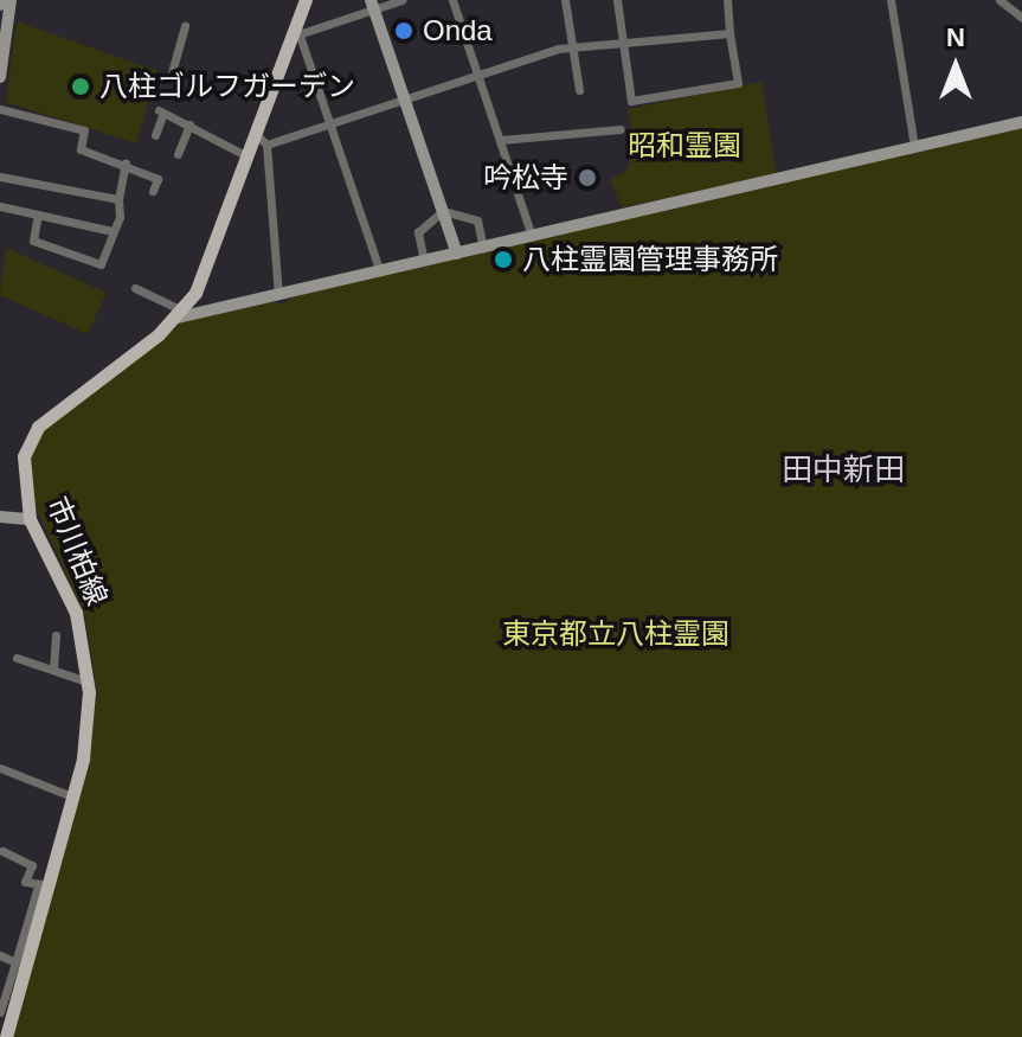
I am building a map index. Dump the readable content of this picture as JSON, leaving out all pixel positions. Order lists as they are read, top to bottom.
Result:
{
  "streets": {
    "main road": ["市川柏線"]
  },
  "districts": ["田中新田"],
  "parks": ["昭和霊園", "東京都立八柱霊園"],
  "places": [
    "Onda",
    "八柱ゴルフガーデン",
    "吟松寺",
    "八柱霊園管理事務所"
  ],
  "north": "top"
}
